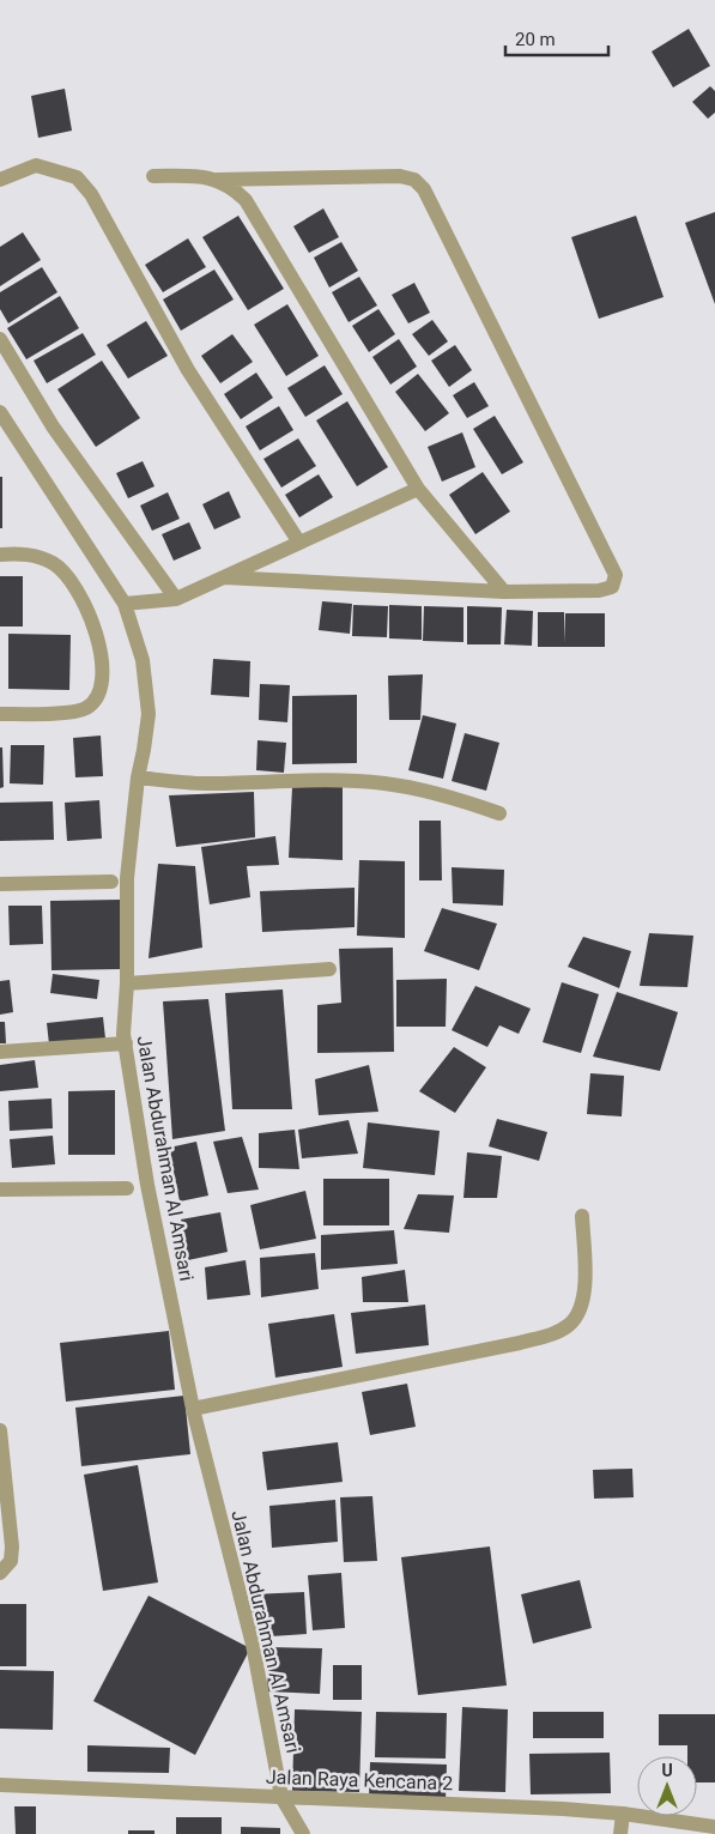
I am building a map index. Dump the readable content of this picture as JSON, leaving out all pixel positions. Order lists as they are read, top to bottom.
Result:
{
  "streets": {
    "street": ["Jalan Abdurahman Al Amsari", "Jalan Raya Kencana 2"]
  },
  "crossings": [
    ["Jalan Abdurahman Al Amsari", "Jalan Raya Kencana 2"]
  ],
  "scale_bar": "20 m",
  "north": "top"
}
